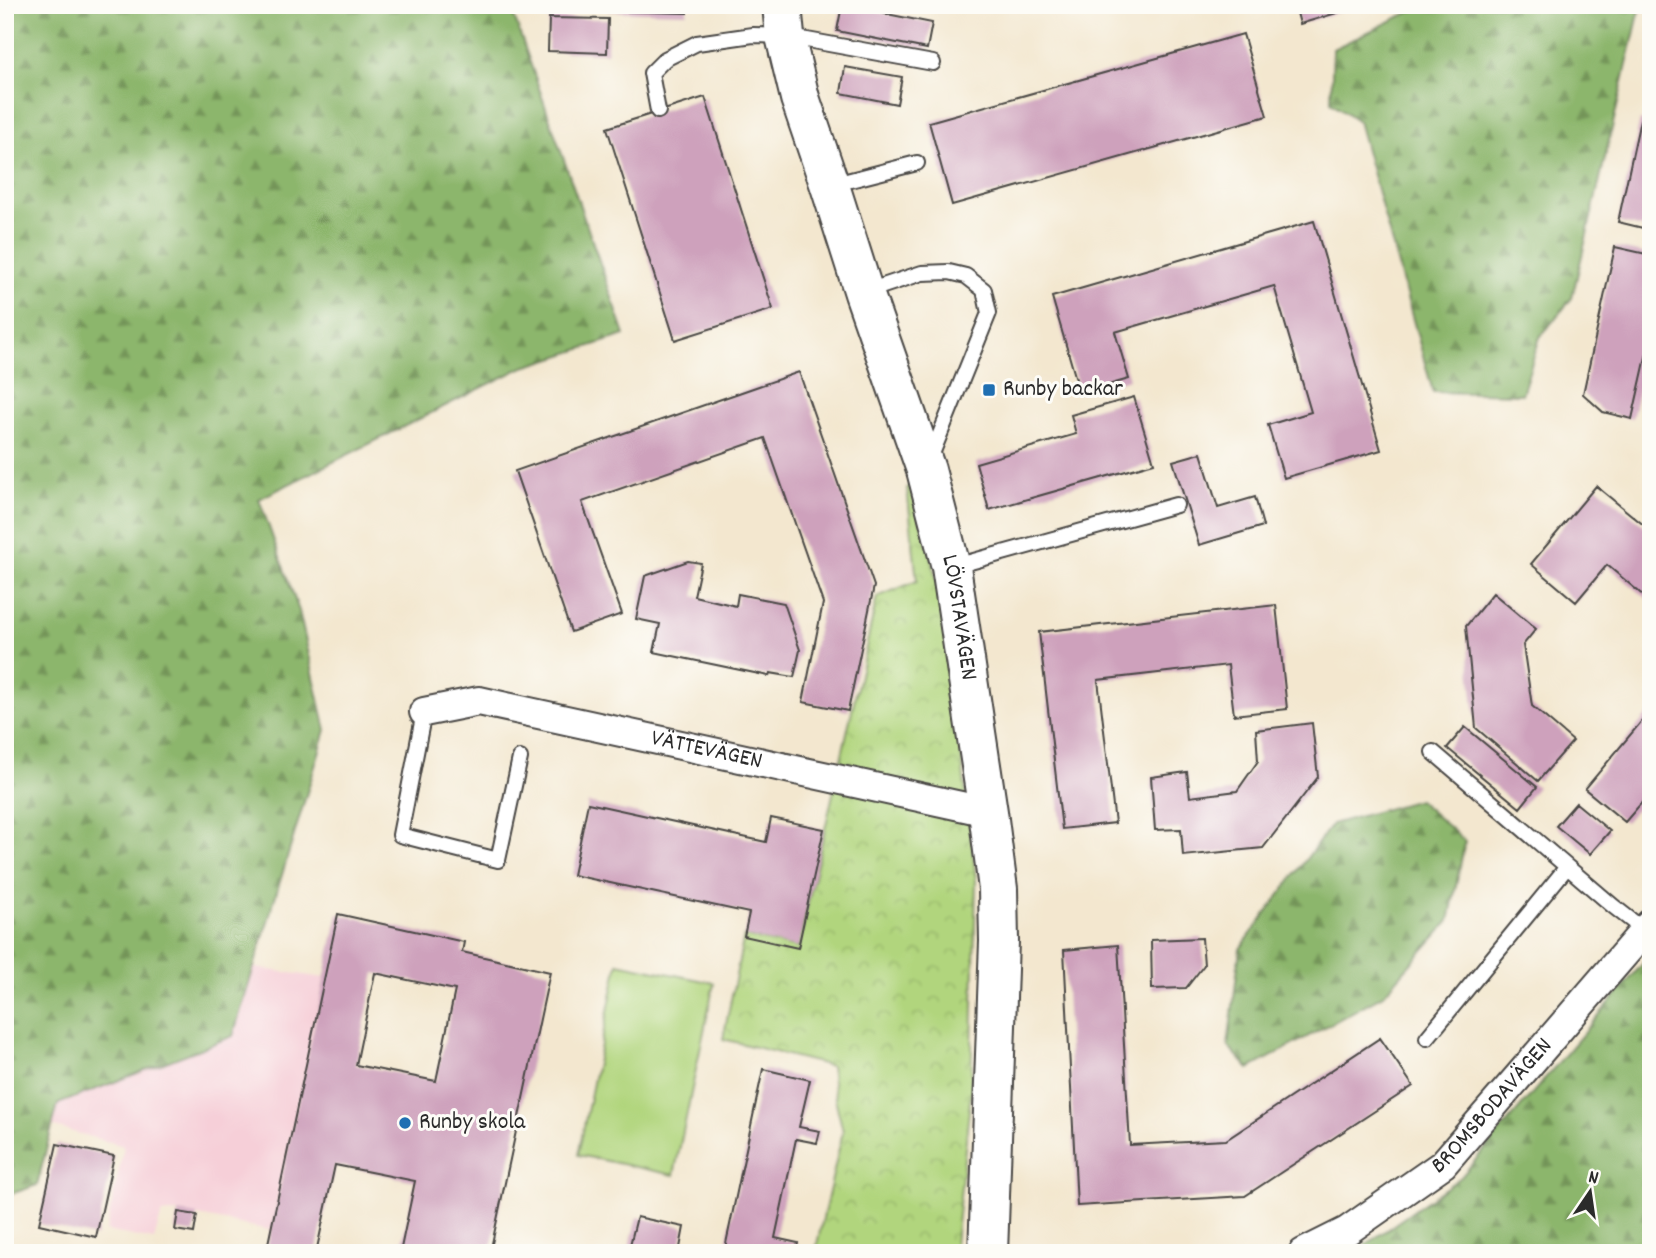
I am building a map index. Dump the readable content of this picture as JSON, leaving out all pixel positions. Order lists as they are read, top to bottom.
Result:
{
  "streets": {
    "street": ["LÖVSTAVÄGEN", "VÄTTEVÄGEN", "BROMSBODAVÄGEN"]
  },
  "crossings": [
    ["LÖVSTAVÄGEN", "VÄTTEVÄGEN"]
  ],
  "places": {
    "transit": ["Runby backar"],
    "other": ["Runby skola"]
  },
  "north": "top"
}
